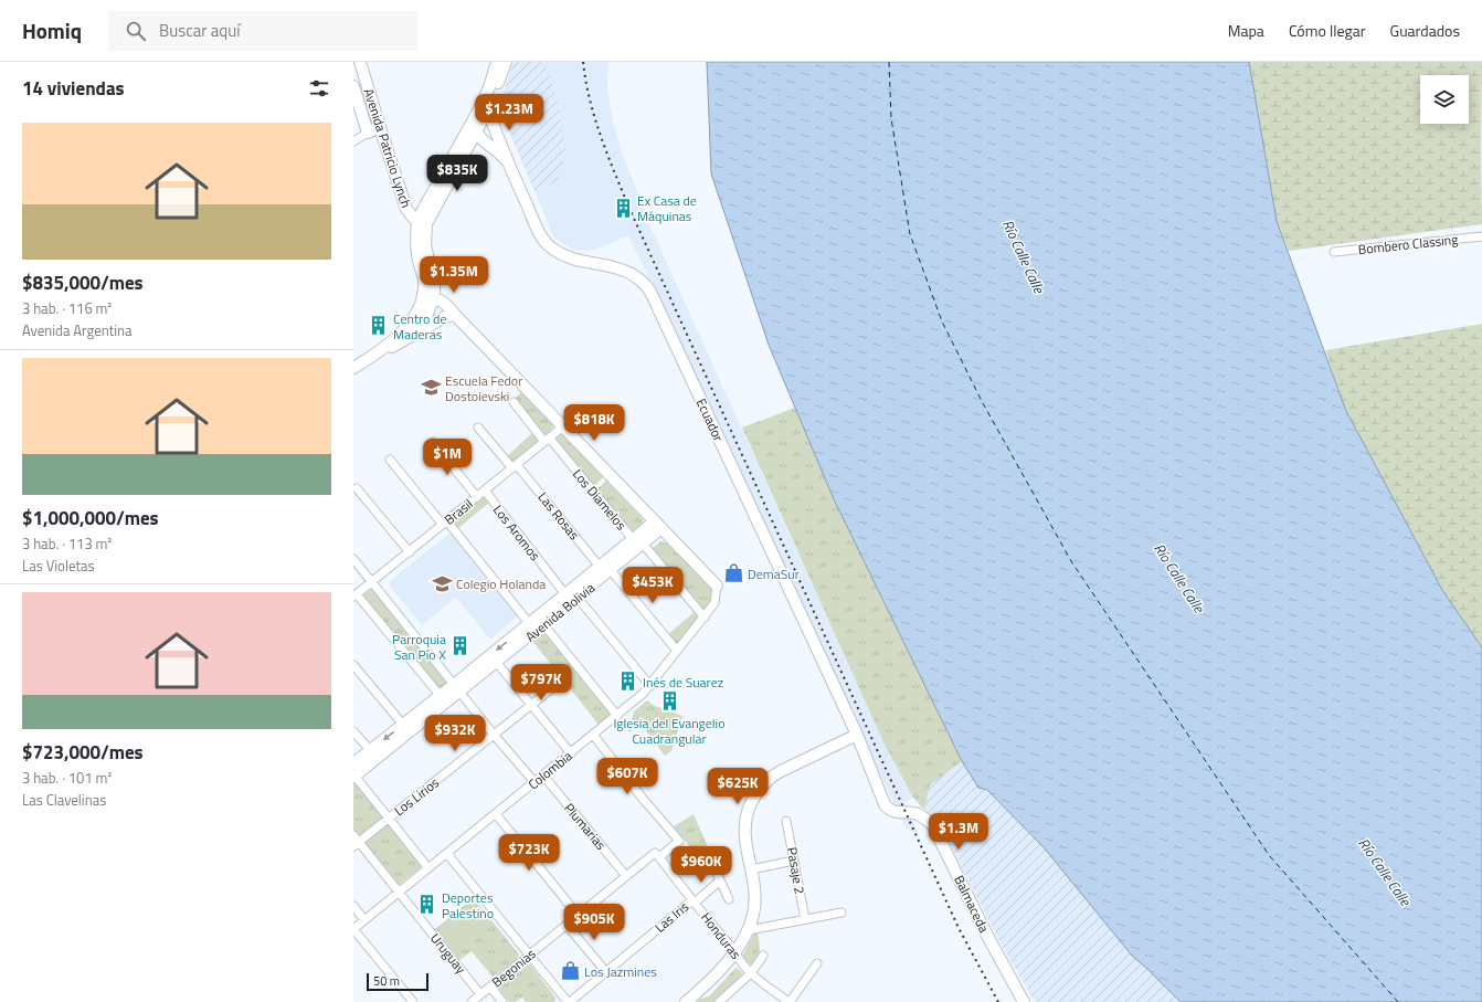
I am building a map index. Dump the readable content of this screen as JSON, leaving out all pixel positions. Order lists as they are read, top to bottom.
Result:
{
  "streets": {
    "main road": [
      "Avenida Patricio Lynch",
      "Ecuador",
      "Avenida Bolivia",
      "Balmaceda"
    ],
    "street": [
      "Bombero Classing",
      "Los Diamelos",
      "Brasil",
      "Las Rosas",
      "Los Aromos",
      "Colombia",
      "Los Lirios",
      "Plumarias",
      "Pasaje 2",
      "Las Iris",
      "Honduras",
      "Uruguay",
      "Begonias"
    ]
  },
  "crossings": [
    ["Ecuador", "Balmaceda"],
    ["Los Diamelos", "Brasil"],
    ["Los Diamelos", "Avenida Bolivia"],
    ["Los Diamelos", "Colombia"],
    ["Brasil", "Las Rosas"],
    ["Brasil", "Los Aromos"],
    ["Las Rosas", "Avenida Bolivia"],
    ["Los Aromos", "Avenida Bolivia"],
    ["Colombia", "Plumarias"],
    ["Colombia", "Uruguay"],
    ["Colombia", "Begonias"],
    ["Los Lirios", "Uruguay"],
    ["Plumarias", "Begonias"],
    ["Las Iris", "Honduras"],
    ["Honduras", "Begonias"],
    ["Uruguay", "Begonias"]
  ],
  "water": ["Río Calle Calle"],
  "places": {
    "building": [
      "Ex Casa de Máquinas",
      "Centro de Maderas",
      "Parroquia San Pío X",
      "Inés de Suarez",
      "Iglesia del Evangelio Cuadrangular",
      "Deportes Palestino"
    ],
    "school or university": ["Escuela Fedor Dostoievski", "Colegio Holanda"],
    "shop": ["DemaSur", "Los Jazmines"]
  },
  "scale_bar": "50 m",
  "page": {
    "header": "Homiq",
    "search": "Buscar aquí",
    "nav": ["Mapa", "Cómo llegar", "Guardados"],
    "heading": "14 viviendas",
    "price": [
      "$1.23M",
      "$835K",
      "$1.35M",
      "$818K",
      "$1M",
      "$453K",
      "$797K",
      "$932K",
      "$607K",
      "$625K",
      "$1.3M",
      "$723K",
      "$960K",
      "$905K"
    ],
    "list": [
      {
        "name": "$835,000/mes",
        "note": "3 hab. · 116 m² · Avenida Argentina"
      },
      {
        "name": "$1,000,000/mes",
        "note": "3 hab. · 113 m² · Las Violetas"
      },
      {
        "name": "$723,000/mes",
        "note": "3 hab. · 101 m² · Las Clavelinas"
      }
    ],
    "scale": "50 m"
  }
}
